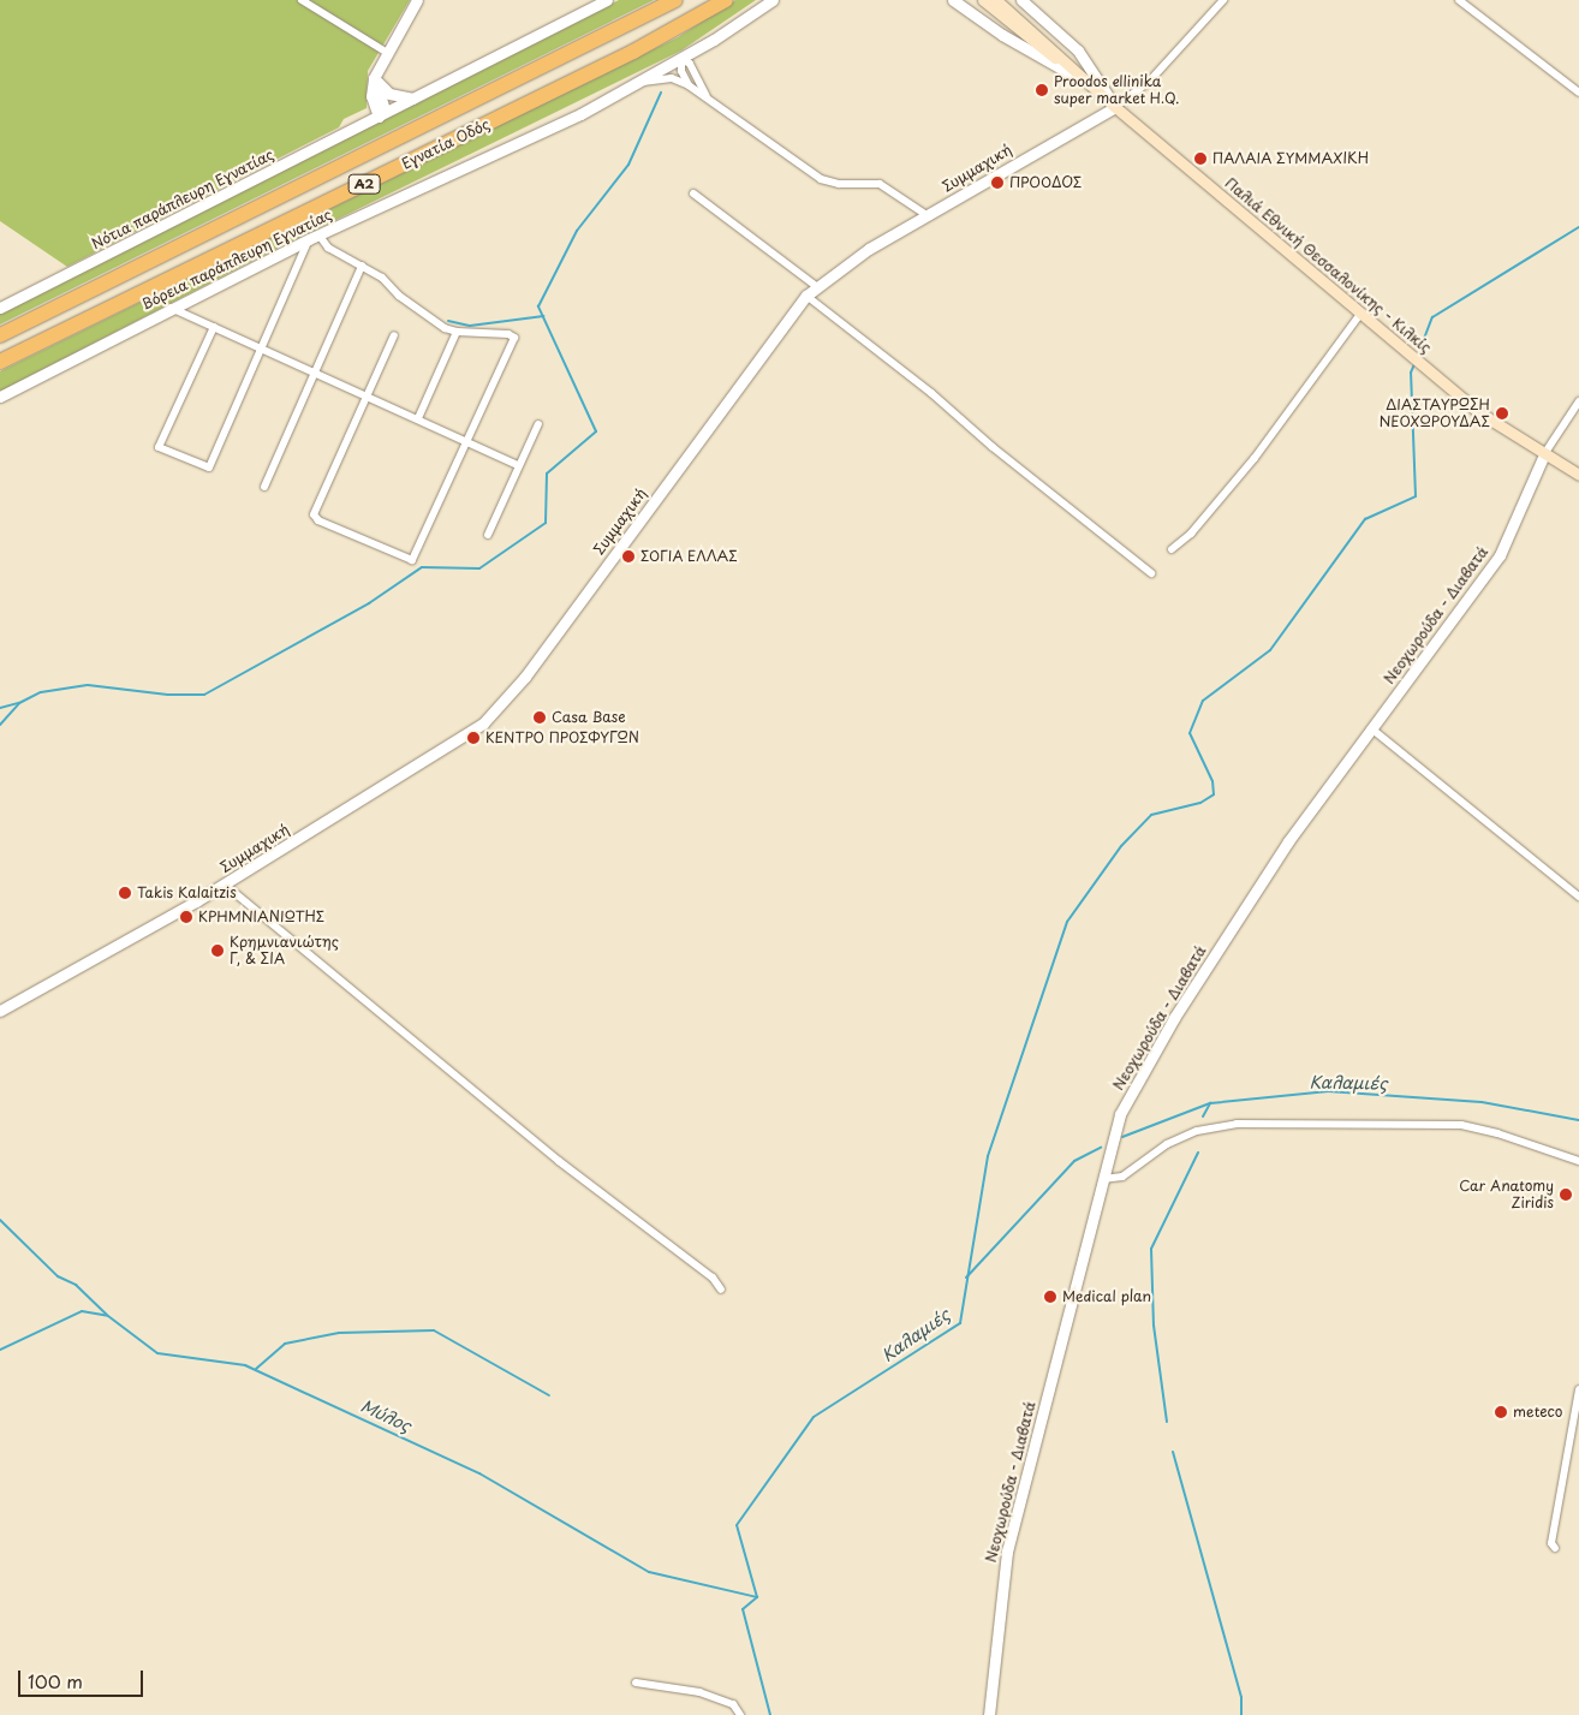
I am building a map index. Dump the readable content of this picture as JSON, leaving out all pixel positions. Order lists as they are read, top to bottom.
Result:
{
  "streets": {
    "highway": ["Εγνατία Οδός", "Α2"],
    "main road": ["Παλιά Εθνική Θεσσαλονίκης - Κιλκίς"],
    "street": [
      "Συμμαχική",
      "Νότια παράπλευρη Εγνατίας",
      "Βόρεια παράπλευρη Εγνατίας",
      "Νεοχωρούδα - Διαβατά"
    ]
  },
  "crossings": [
    ["Συμμαχική", "Παλιά Εθνική Θεσσαλονίκης - Κιλκίς"],
    ["Παλιά Εθνική Θεσσαλονίκης - Κιλκίς", "Νεοχωρούδα - Διαβατά"]
  ],
  "water": ["Καλαμιές", "Μύλος"],
  "places": [
    "Proodos ellinika super market H.Q.",
    "ΠΑΛΑΙΑ ΣΥΜΜΑΧΙΚΗ",
    "ΠΡΟΟΔΟΣ",
    "ΔΙΑΣΤΑΥΡΩΣΗ ΝΕΟΧΩΡΟΥΔΑΣ",
    "ΣΟΓΙΑ ΕΛΛΑΣ",
    "Casa Base",
    "ΚΕΝΤΡΟ ΠΡΟΣΦΥΓΩΝ",
    "Takis Kalaitzis",
    "ΚΡΗΜΝΙΑΝΙΩΤΗΣ",
    "Κρημνιανιώτης Γ, & ΣΙΑ",
    "Car Anatomy Ziridis",
    "Medical plan",
    "meteco"
  ],
  "scale_bar": "100 m"
}
